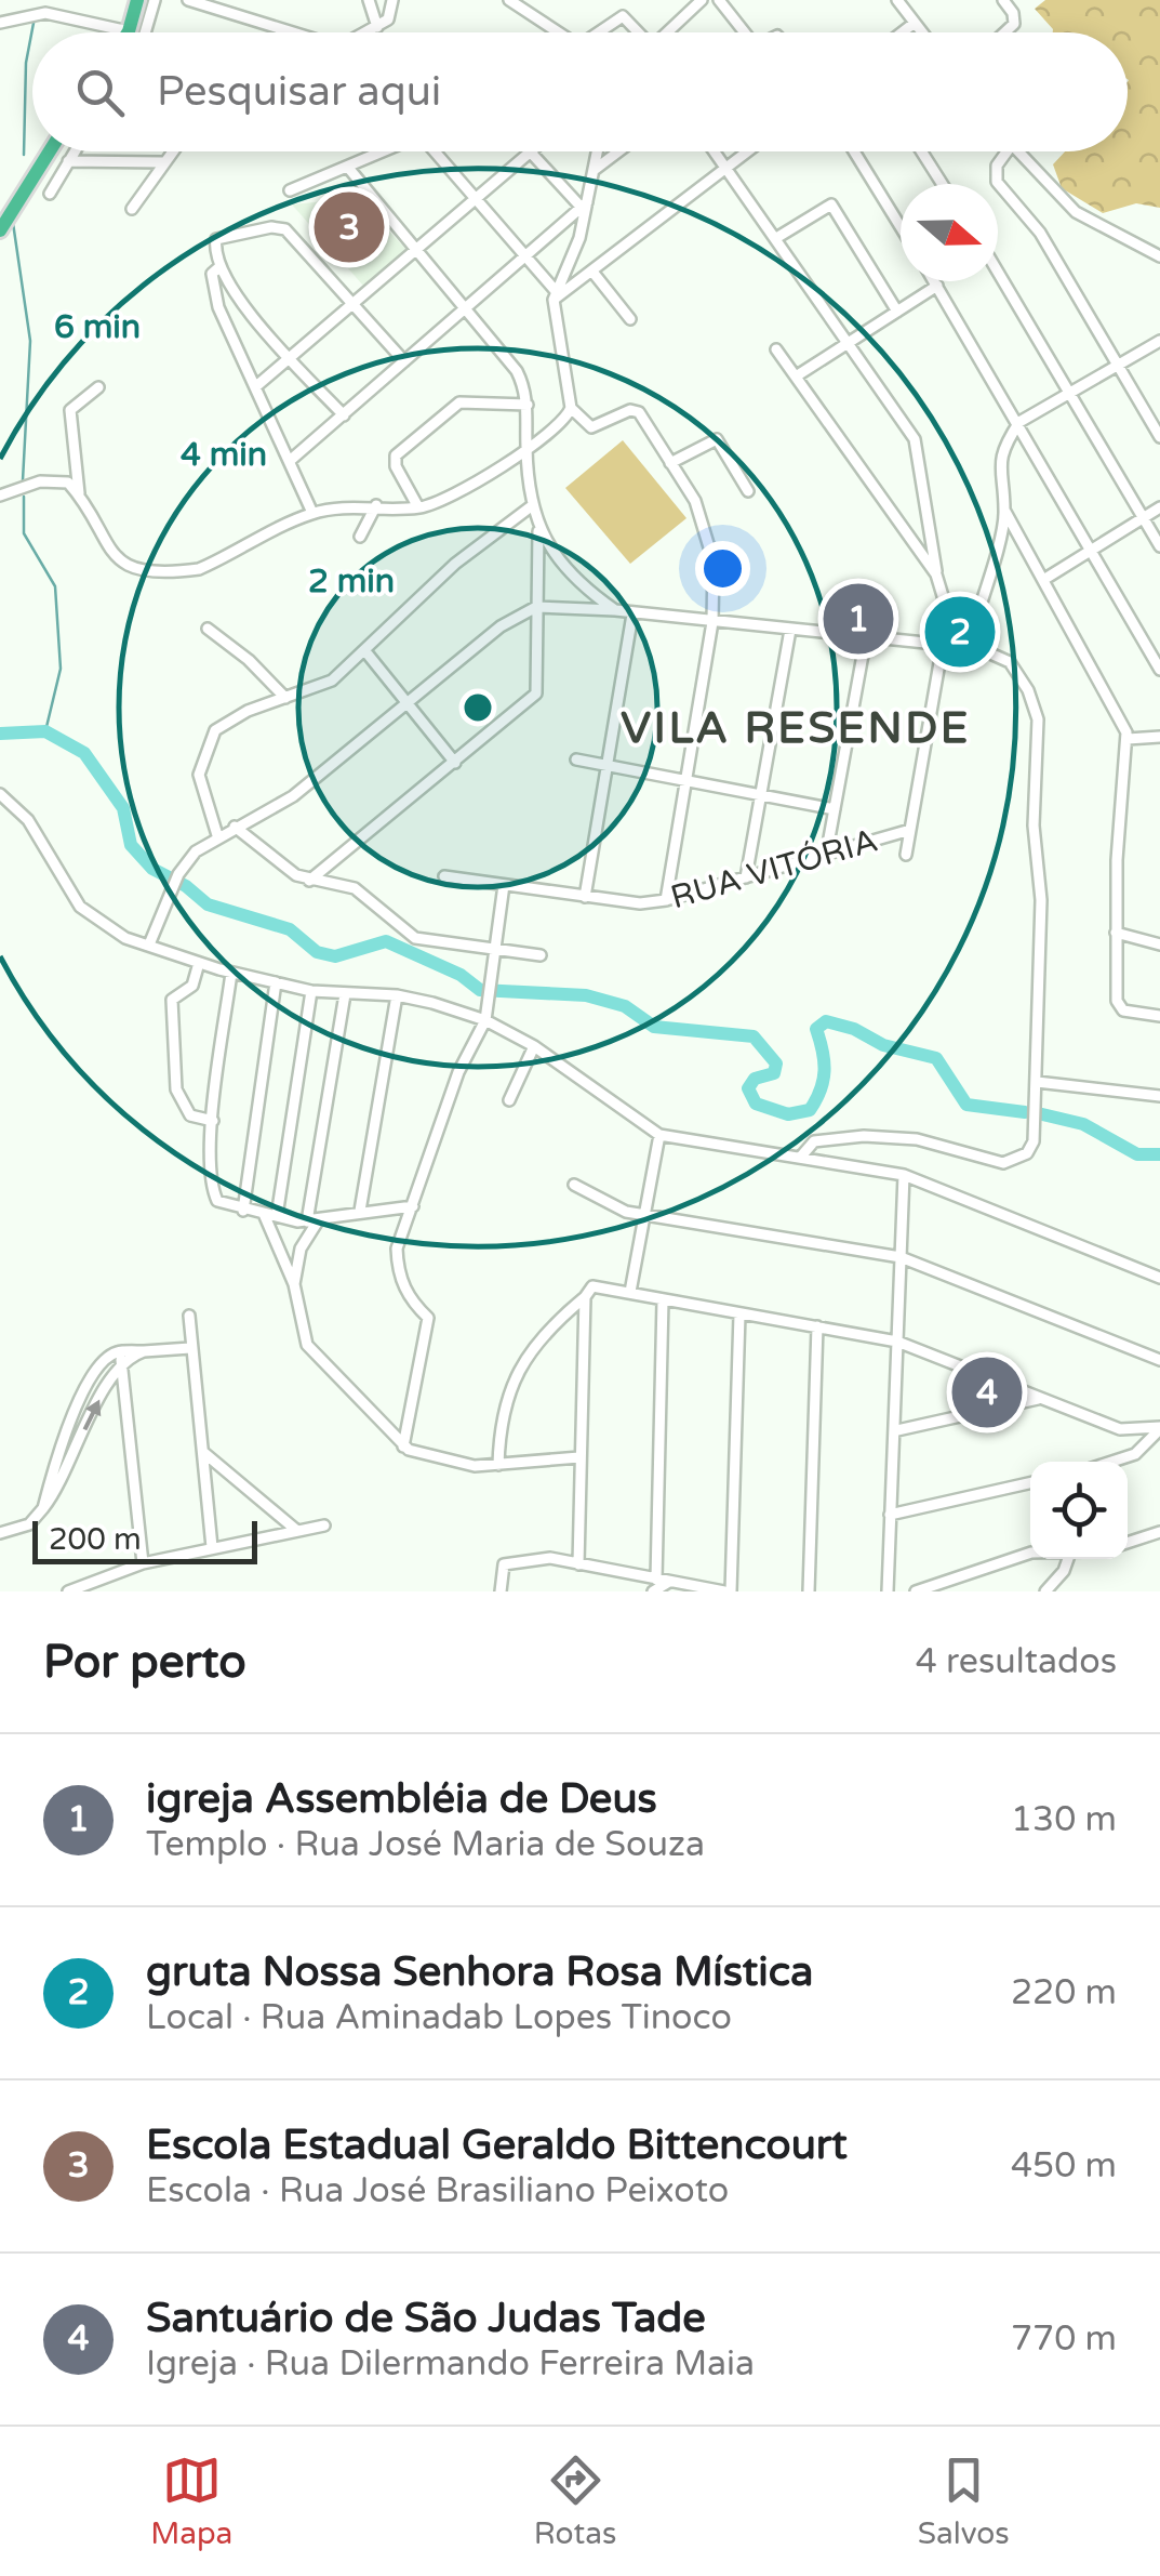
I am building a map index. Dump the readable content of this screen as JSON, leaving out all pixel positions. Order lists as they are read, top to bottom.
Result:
{
  "streets": {
    "street": ["RUA VITÓRIA"]
  },
  "districts": ["VILA RESENDE"],
  "scale_bar": "200 m",
  "north": "right",
  "page": {
    "search": "Pesquisar aqui",
    "pins": [
      "3",
      "1",
      "2",
      "4"
    ],
    "scale": "200 m",
    "heading": ["Por perto", "4 resultados"],
    "list": [
      {
        "mark": "1",
        "name": "igreja Assembléia de Deus",
        "note": "Templo · Rua José Maria de Souza",
        "value": "130 m"
      },
      {
        "mark": "2",
        "name": "gruta Nossa Senhora Rosa Mística",
        "note": "Local · Rua Aminadab Lopes Tinoco",
        "value": "220 m"
      },
      {
        "mark": "3",
        "name": "Escola Estadual Geraldo Bittencourt",
        "note": "Escola · Rua José Brasiliano Peixoto",
        "value": "450 m"
      },
      {
        "mark": "4",
        "name": "Santuário de São Judas Tade",
        "note": "Igreja · Rua Dilermando Ferreira Maia",
        "value": "770 m"
      }
    ],
    "nav": ["Mapa", "Rotas", "Salvos"]
  },
  "rings": ["6 min", "4 min", "2 min"]
}
